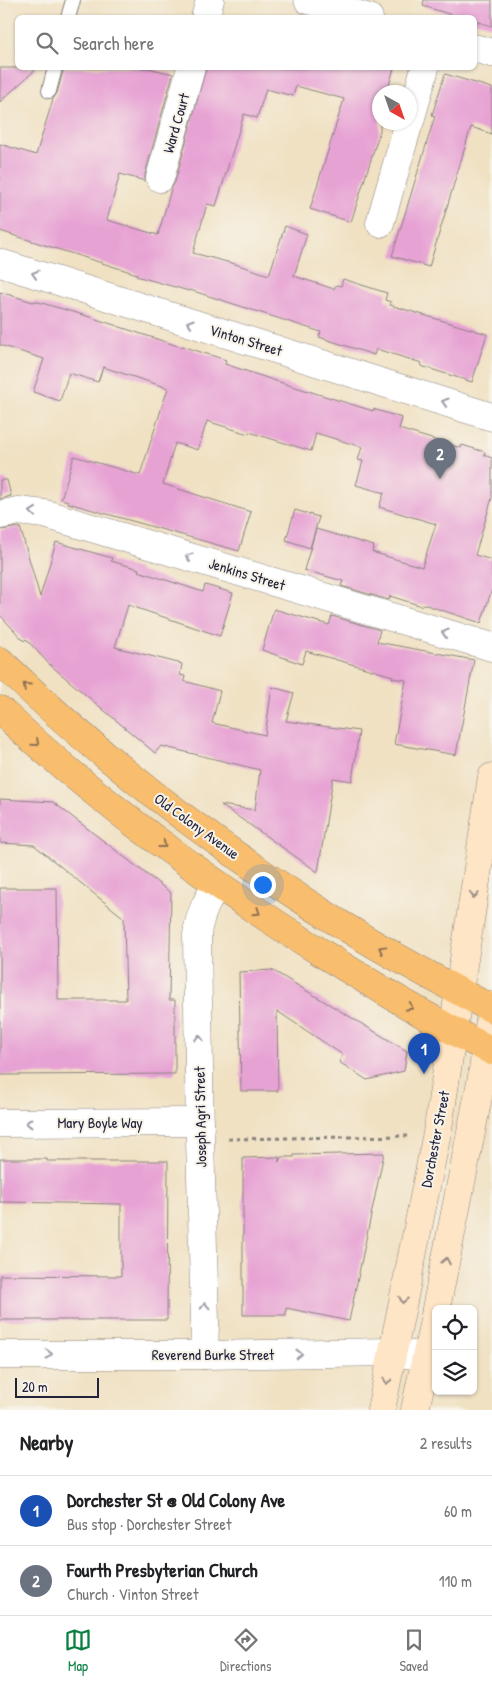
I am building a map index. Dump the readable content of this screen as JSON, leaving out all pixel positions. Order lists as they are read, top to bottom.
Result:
{
  "streets": {
    "main road": ["Old Colony Avenue", "Dorchester Street"],
    "street": [
      "Ward Court",
      "Vinton Street",
      "Jenkins Street",
      "Joseph Agri Street",
      "Mary Boyle Way",
      "Reverend Burke Street"
    ]
  },
  "crossings": [
    ["Old Colony Avenue", "Dorchester Street"],
    ["Joseph Agri Street", "Mary Boyle Way"],
    ["Joseph Agri Street", "Reverend Burke Street"],
    ["Dorchester Street", "Reverend Burke Street"]
  ],
  "one_way": [
    "Vinton Street",
    "Jenkins Street",
    "Joseph Agri Street",
    "Mary Boyle Way",
    "Reverend Burke Street"
  ],
  "scale_bar": "20 m",
  "north": "bottom right",
  "page": {
    "search": "Search here",
    "pins": ["2", "1"],
    "scale": "20 m",
    "heading": ["Nearby", "2 results"],
    "list": [
      {
        "mark": "1",
        "name": "Dorchester St @ Old Colony Ave",
        "note": "Bus stop · Dorchester Street",
        "value": "60 m"
      },
      {
        "mark": "2",
        "name": "Fourth Presbyterian Church",
        "note": "Church · Vinton Street",
        "value": "110 m"
      }
    ],
    "nav": ["Map", "Directions", "Saved"]
  }
}
